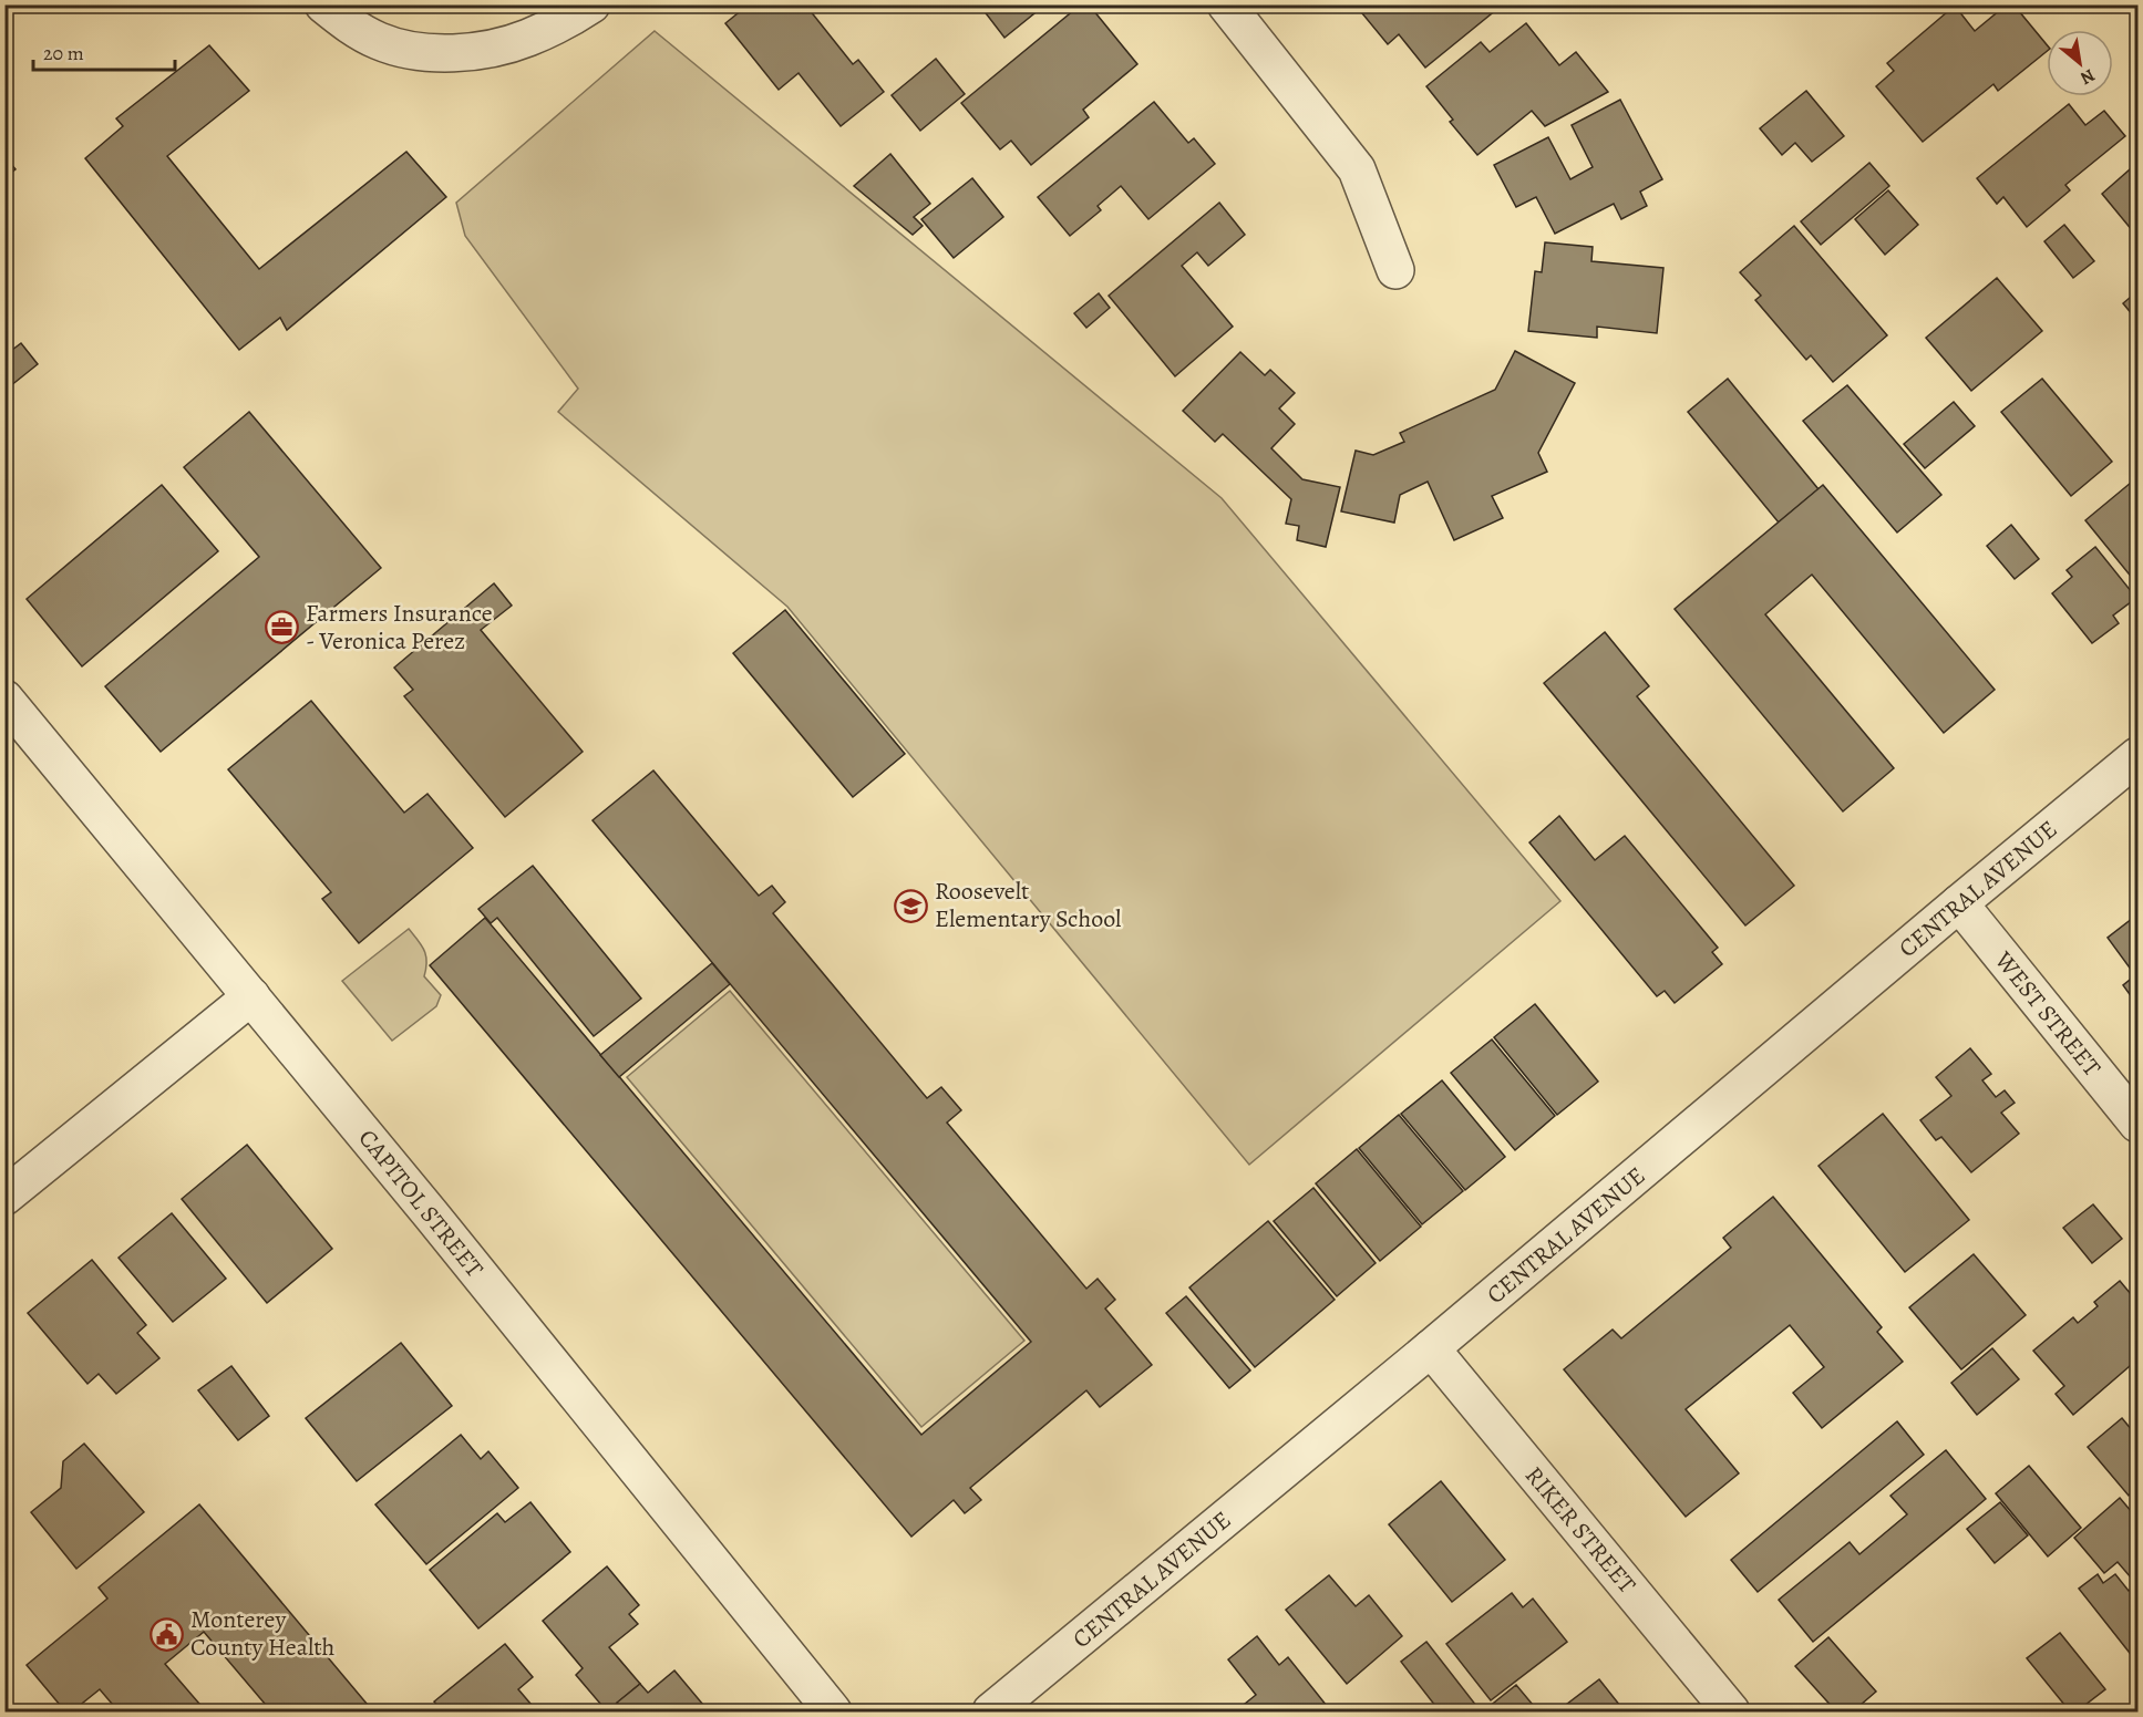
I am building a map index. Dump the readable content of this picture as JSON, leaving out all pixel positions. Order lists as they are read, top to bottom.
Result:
{
  "streets": {
    "street": [
      "CENTRAL AVENUE",
      "WEST STREET",
      "CAPITOL STREET",
      "RIKER STREET"
    ]
  },
  "crossings": [
    ["CENTRAL AVENUE", "WEST STREET"],
    ["CENTRAL AVENUE", "RIKER STREET"]
  ],
  "places": {
    "office": ["Farmers Insurance - Veronica Perez"],
    "school or university": ["Roosevelt Elementary School"],
    "public building": ["Monterey County Health"]
  },
  "scale_bar": "20 m",
  "north": "bottom right"
}
